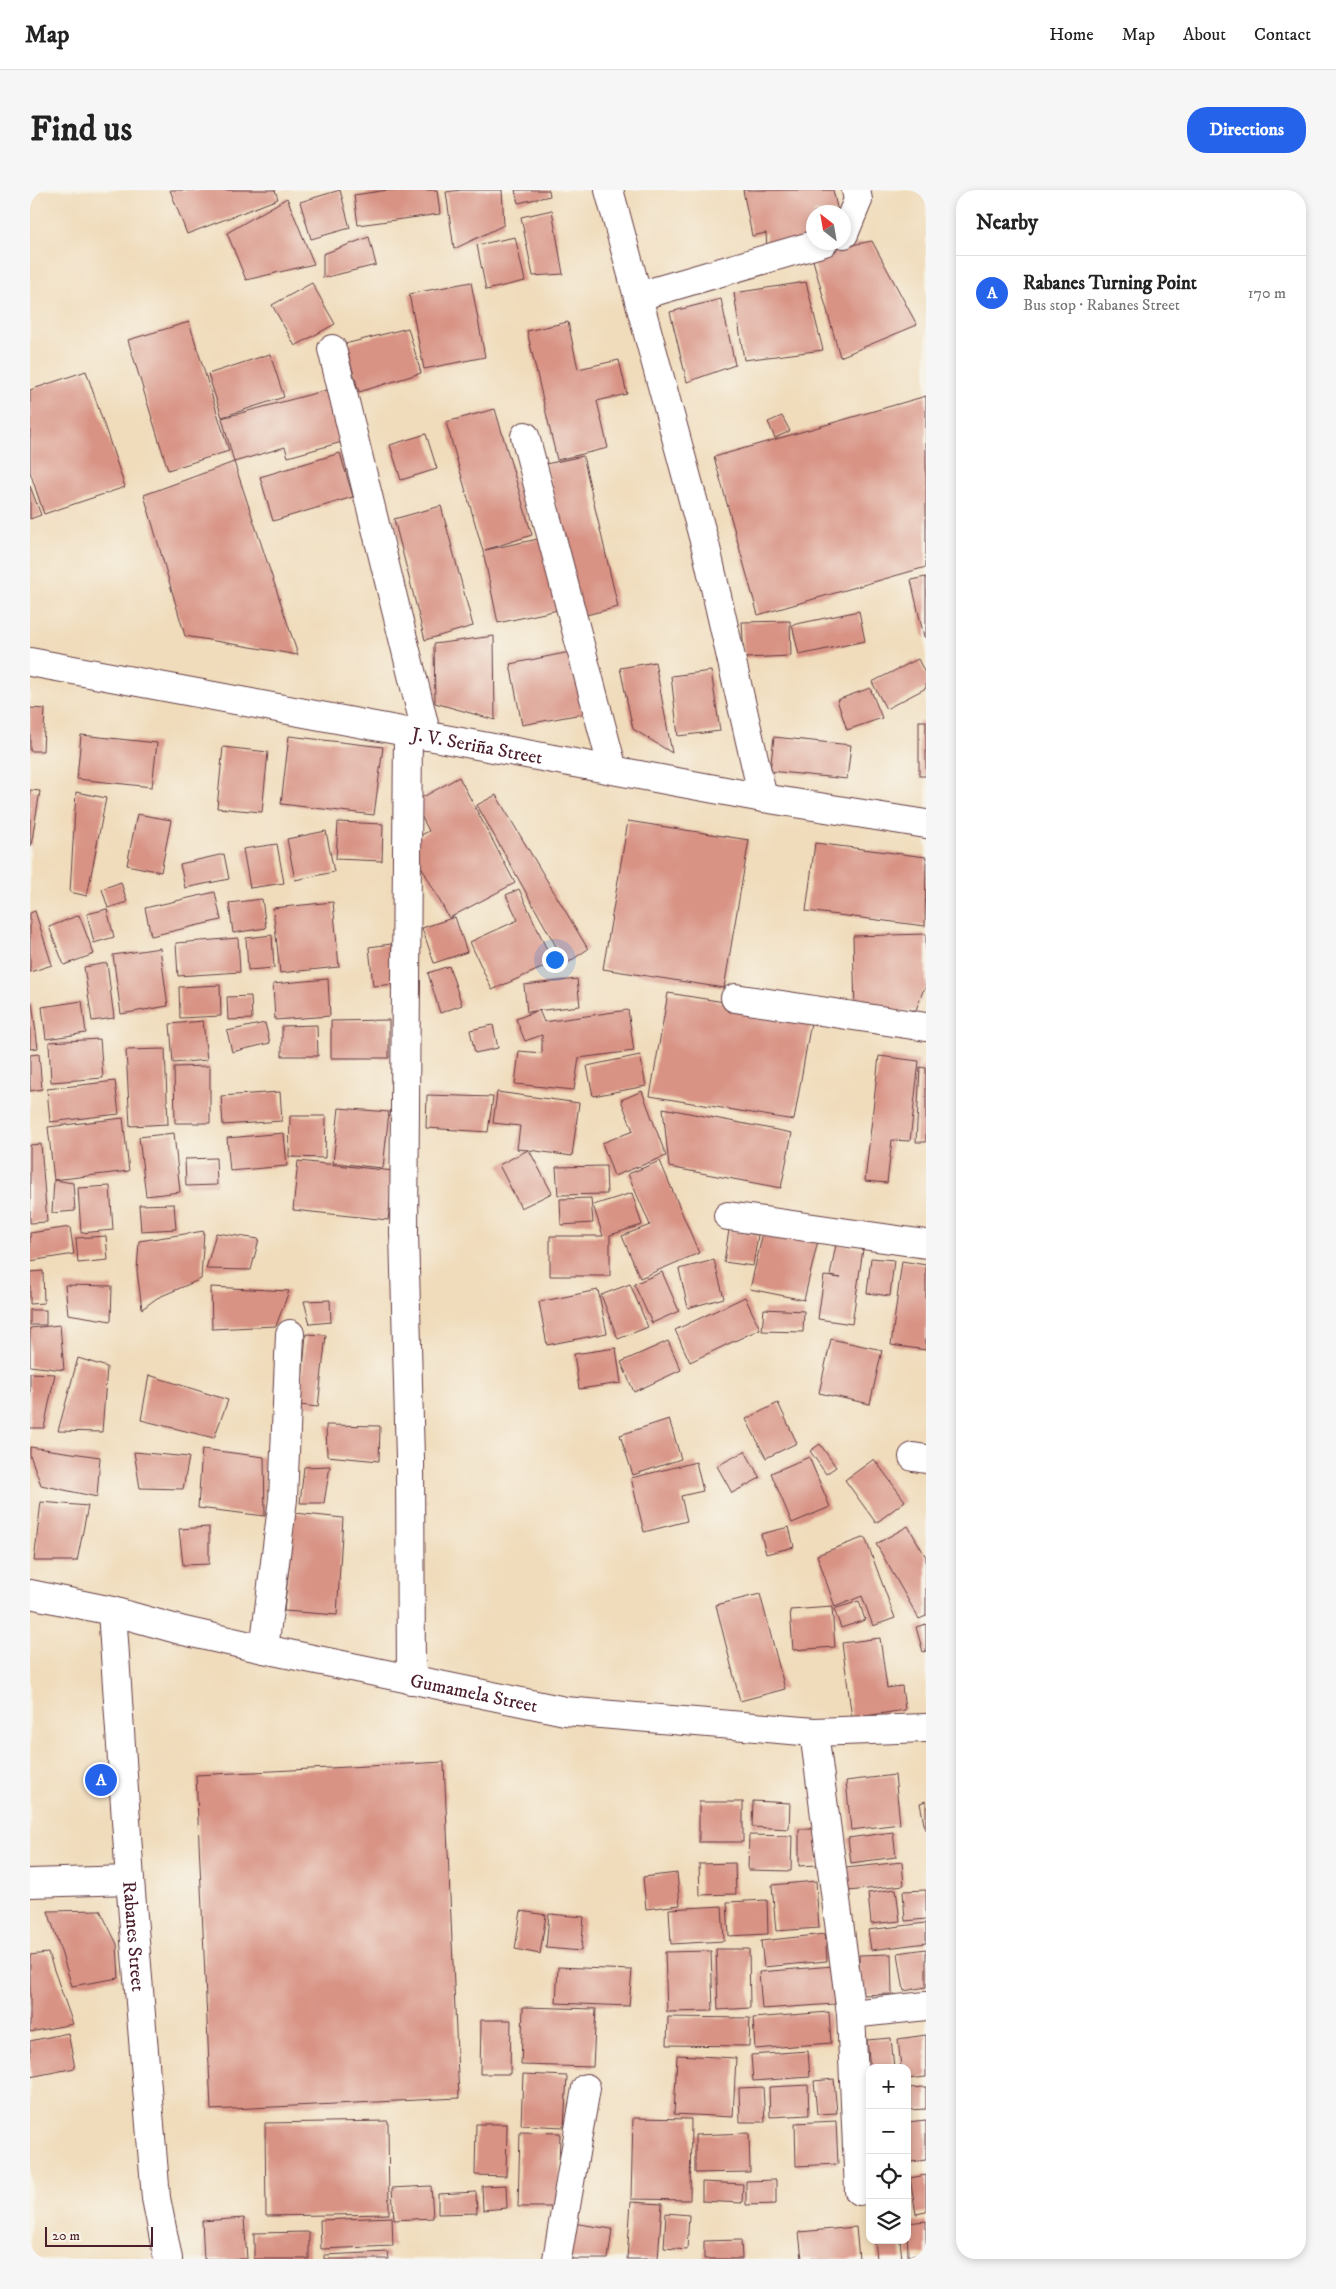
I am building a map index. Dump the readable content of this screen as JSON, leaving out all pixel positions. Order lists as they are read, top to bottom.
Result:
{
  "streets": {
    "street": ["J. V. Seriña Street", "Gumamela Street", "Rabanes Street"]
  },
  "crossings": [
    ["Gumamela Street", "Rabanes Street"]
  ],
  "scale_bar": "20 m",
  "north": "top left",
  "page": {
    "header": "Map",
    "nav": [
      "Home",
      "Map",
      "About",
      "Contact"
    ],
    "buttons": "Directions",
    "title": "Find us",
    "heading": "Nearby",
    "list": [
      {
        "mark": "A",
        "name": "Rabanes Turning Point",
        "note": "Bus stop · Rabanes Street",
        "value": "170 m"
      }
    ],
    "pins": "A",
    "map_buttons": ["+", "−"],
    "scale": "20 m"
  }
}
